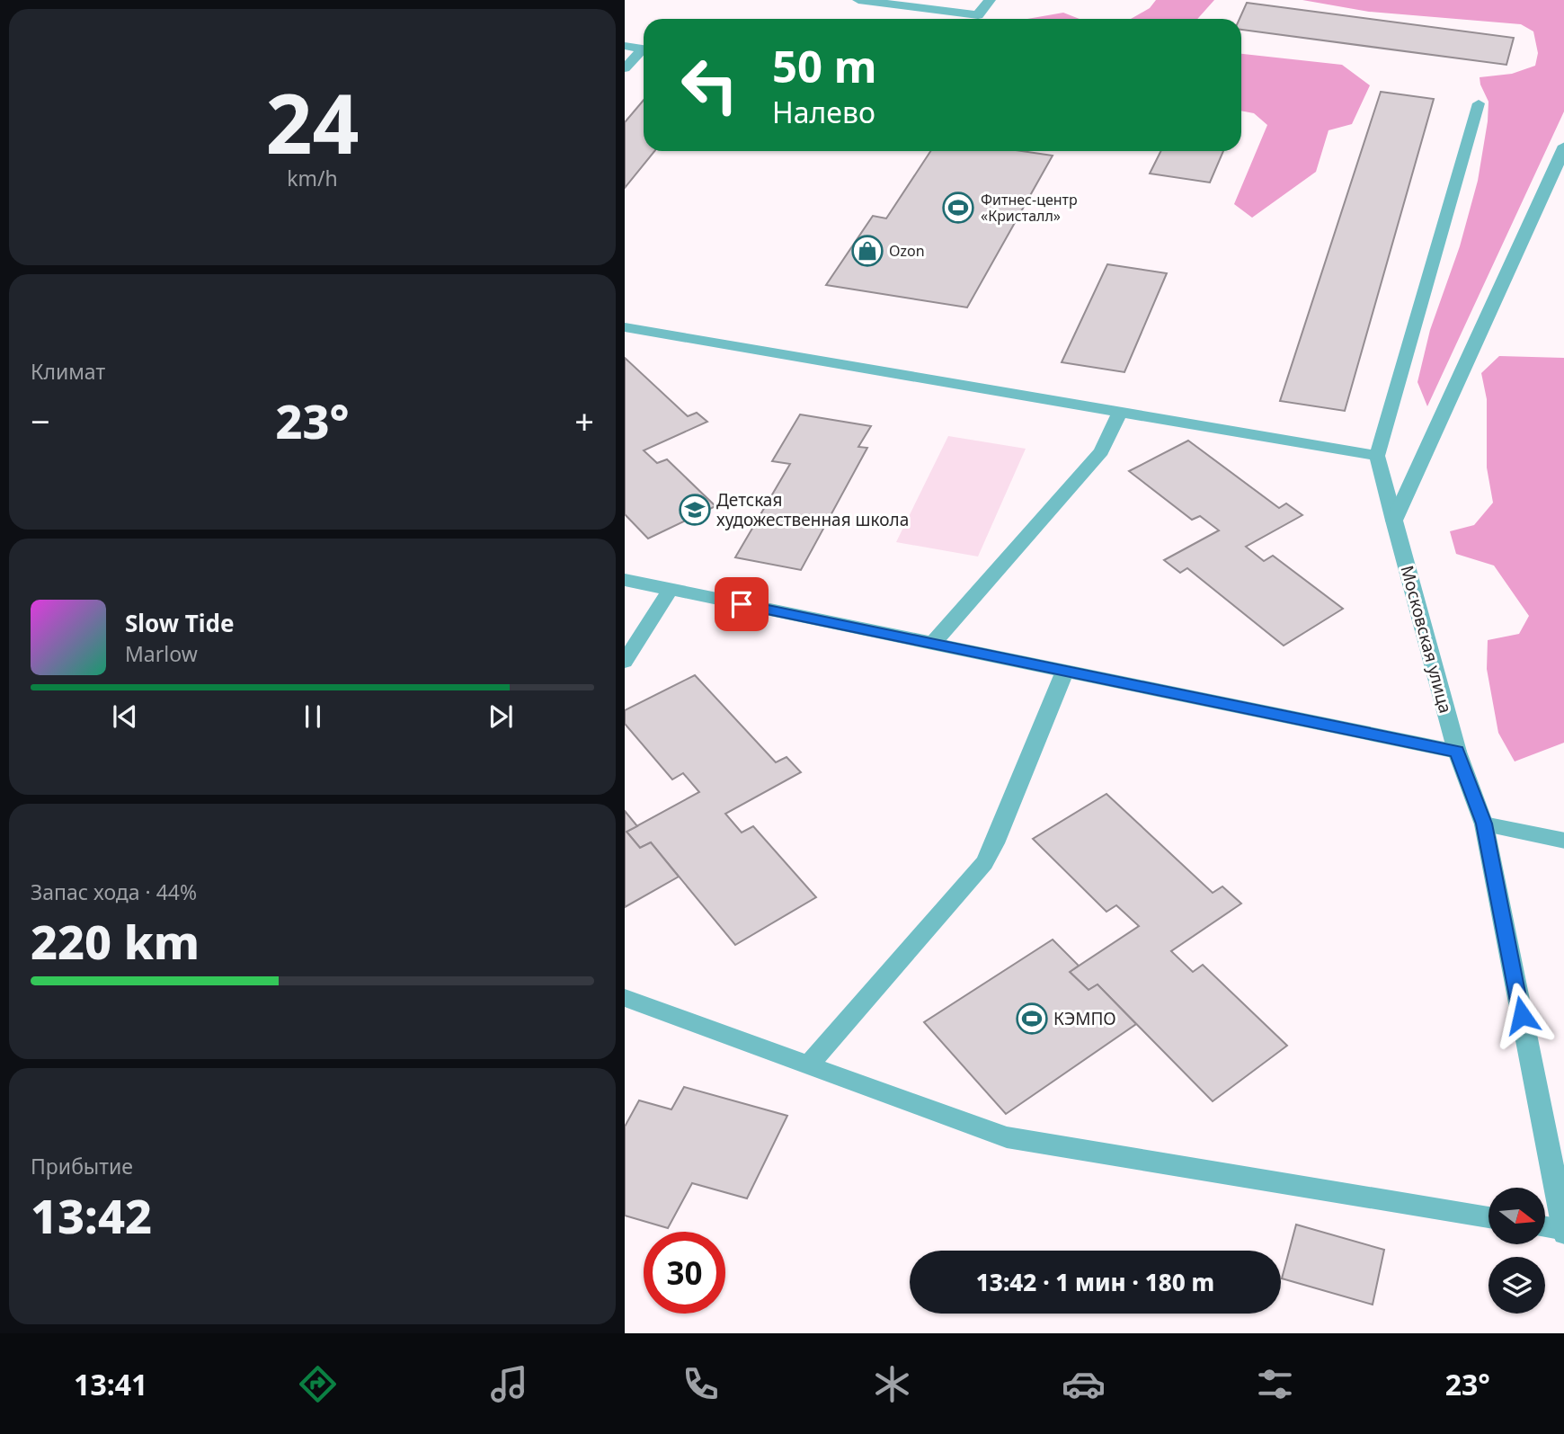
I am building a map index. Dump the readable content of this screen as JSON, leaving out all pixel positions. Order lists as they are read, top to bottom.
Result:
{
  "streets": {
    "street": ["Московская улица"]
  },
  "places": {
    "sports": ["Фитнес-центр «Кристалл»", "КЭМПО"],
    "shop": ["Ozon"],
    "school or university": ["Детская художественная школа"]
  },
  "north": "right",
  "page": {
    "tile": [
      ["24", "km/h"],
      "Климат",
      ["Запас хода · 44%", "220 km"],
      ["Прибытие", "13:42"]
    ],
    "turn": ["50 m", "Налево"],
    "heat": ["−", "23°", "+"],
    "song": ["Slow Tide", "Marlow"],
    "limit": "30",
    "trip": "13:42 · 1 мин · 180 m",
    "tabs": ["13:41", "23°"]
  }
}
